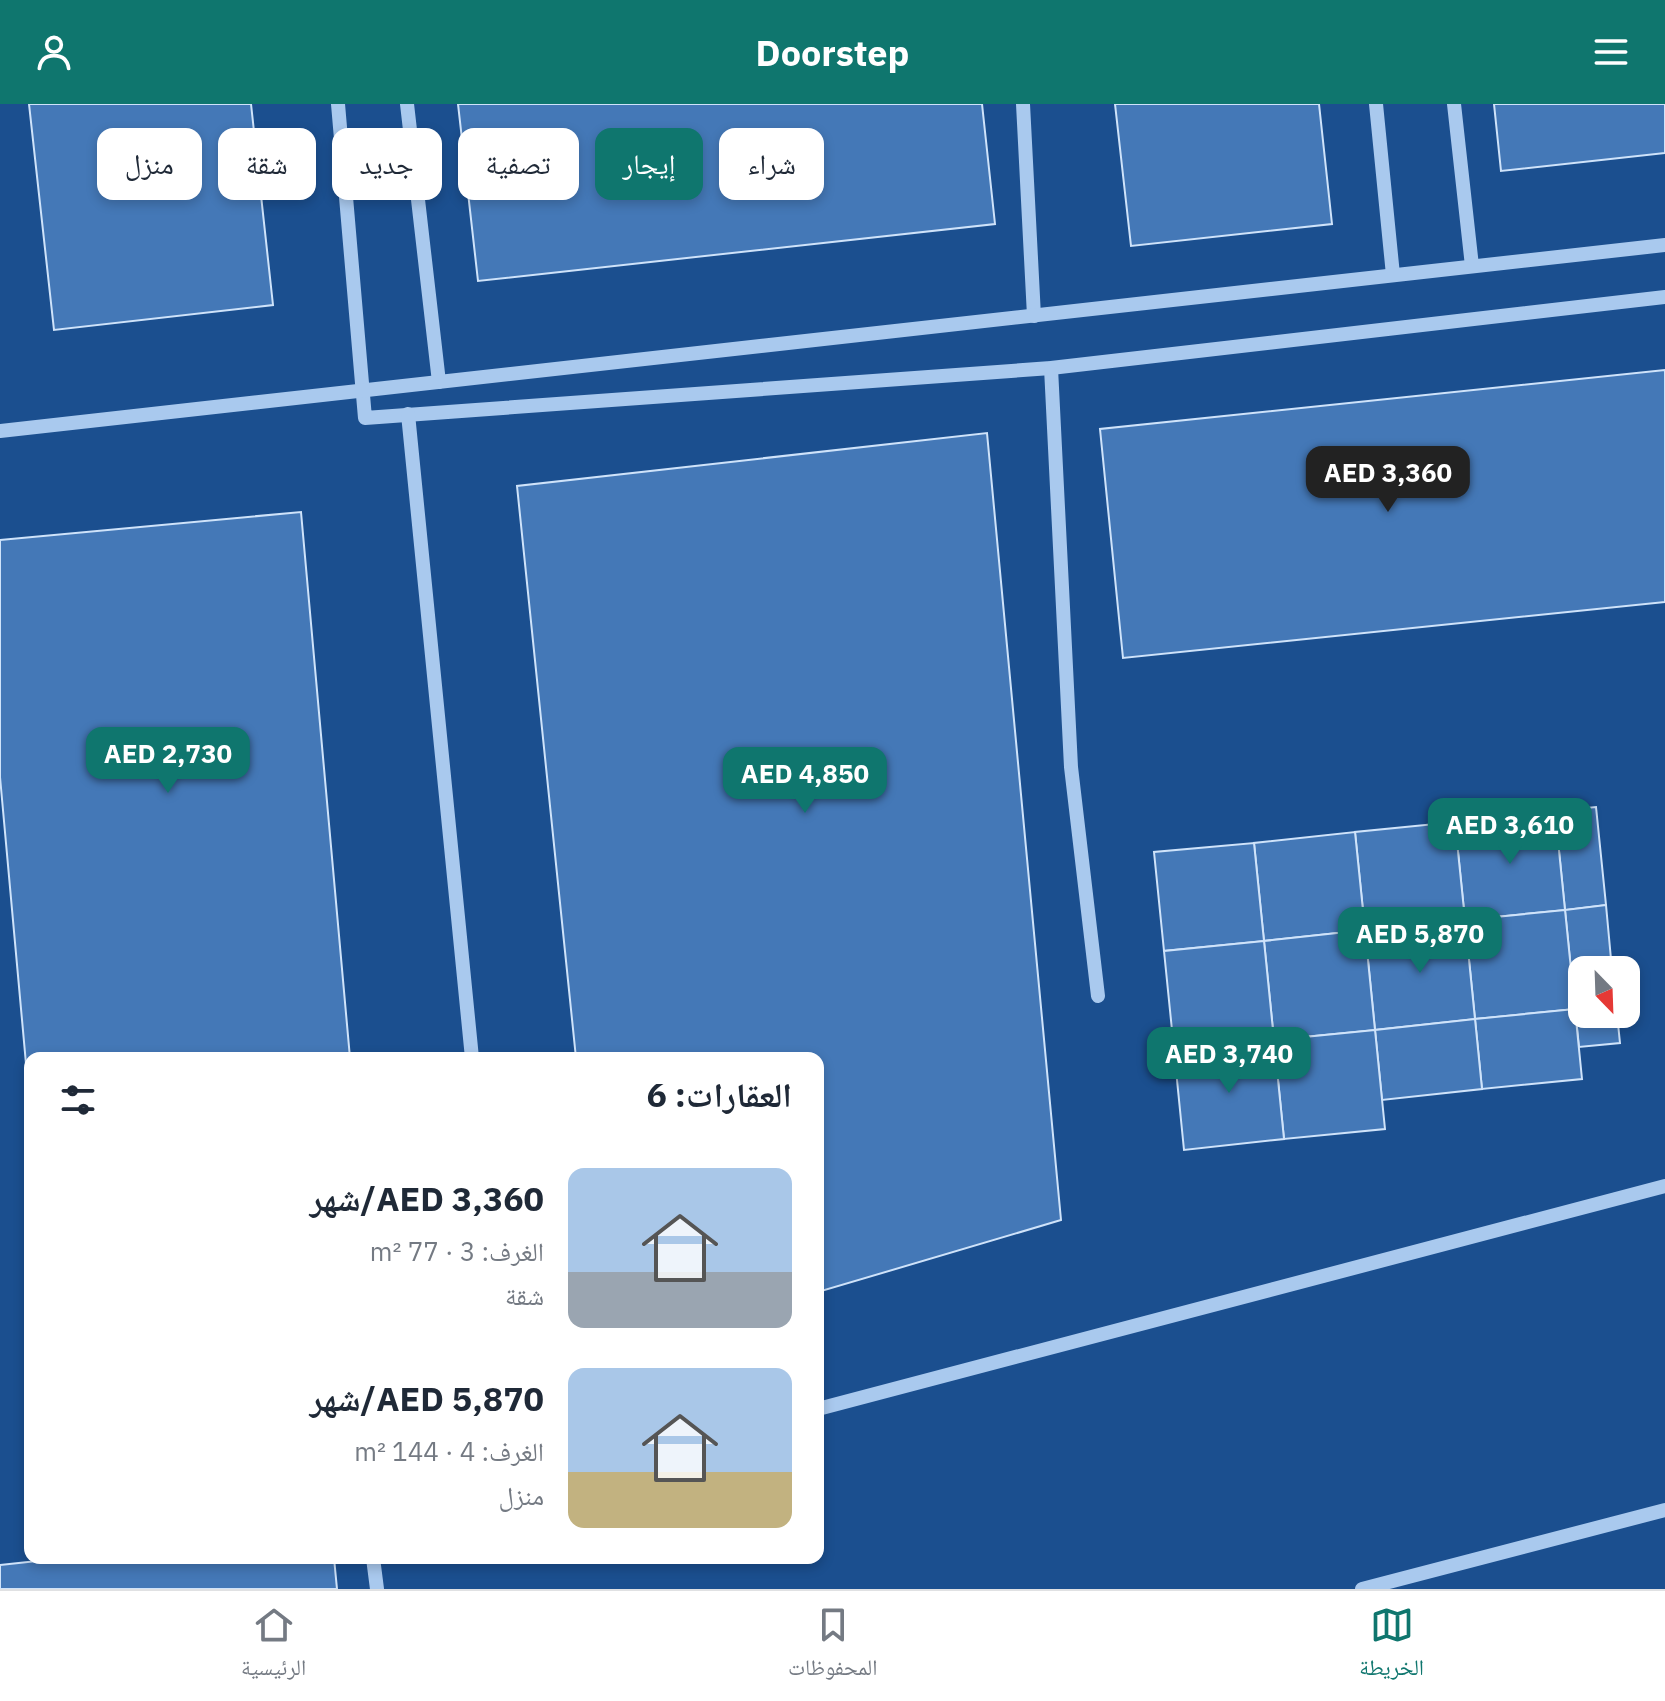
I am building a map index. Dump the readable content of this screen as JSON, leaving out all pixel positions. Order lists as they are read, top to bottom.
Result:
{
  "north": "bottom right",
  "page": {
    "header": "Doorstep",
    "chip": [
      "شراء",
      "إيجار",
      "تصفية",
      "جديد",
      "شقة",
      "منزل"
    ],
    "price": [
      "AED 3,360",
      "AED 2,730",
      "AED 4,850",
      "AED 3,610",
      "AED 5,870",
      "AED 3,740"
    ],
    "heading": "العقارات: 6",
    "list": [
      {
        "name": "AED 3,360/شهر",
        "note": "الغرف: 3 · 77 m² · شقة"
      },
      {
        "name": "AED 5,870/شهر",
        "note": "الغرف: 4 · 144 m² · منزل"
      }
    ],
    "tabs": ["الخريطة", "المحفوظات", "الرئيسية"]
  }
}
